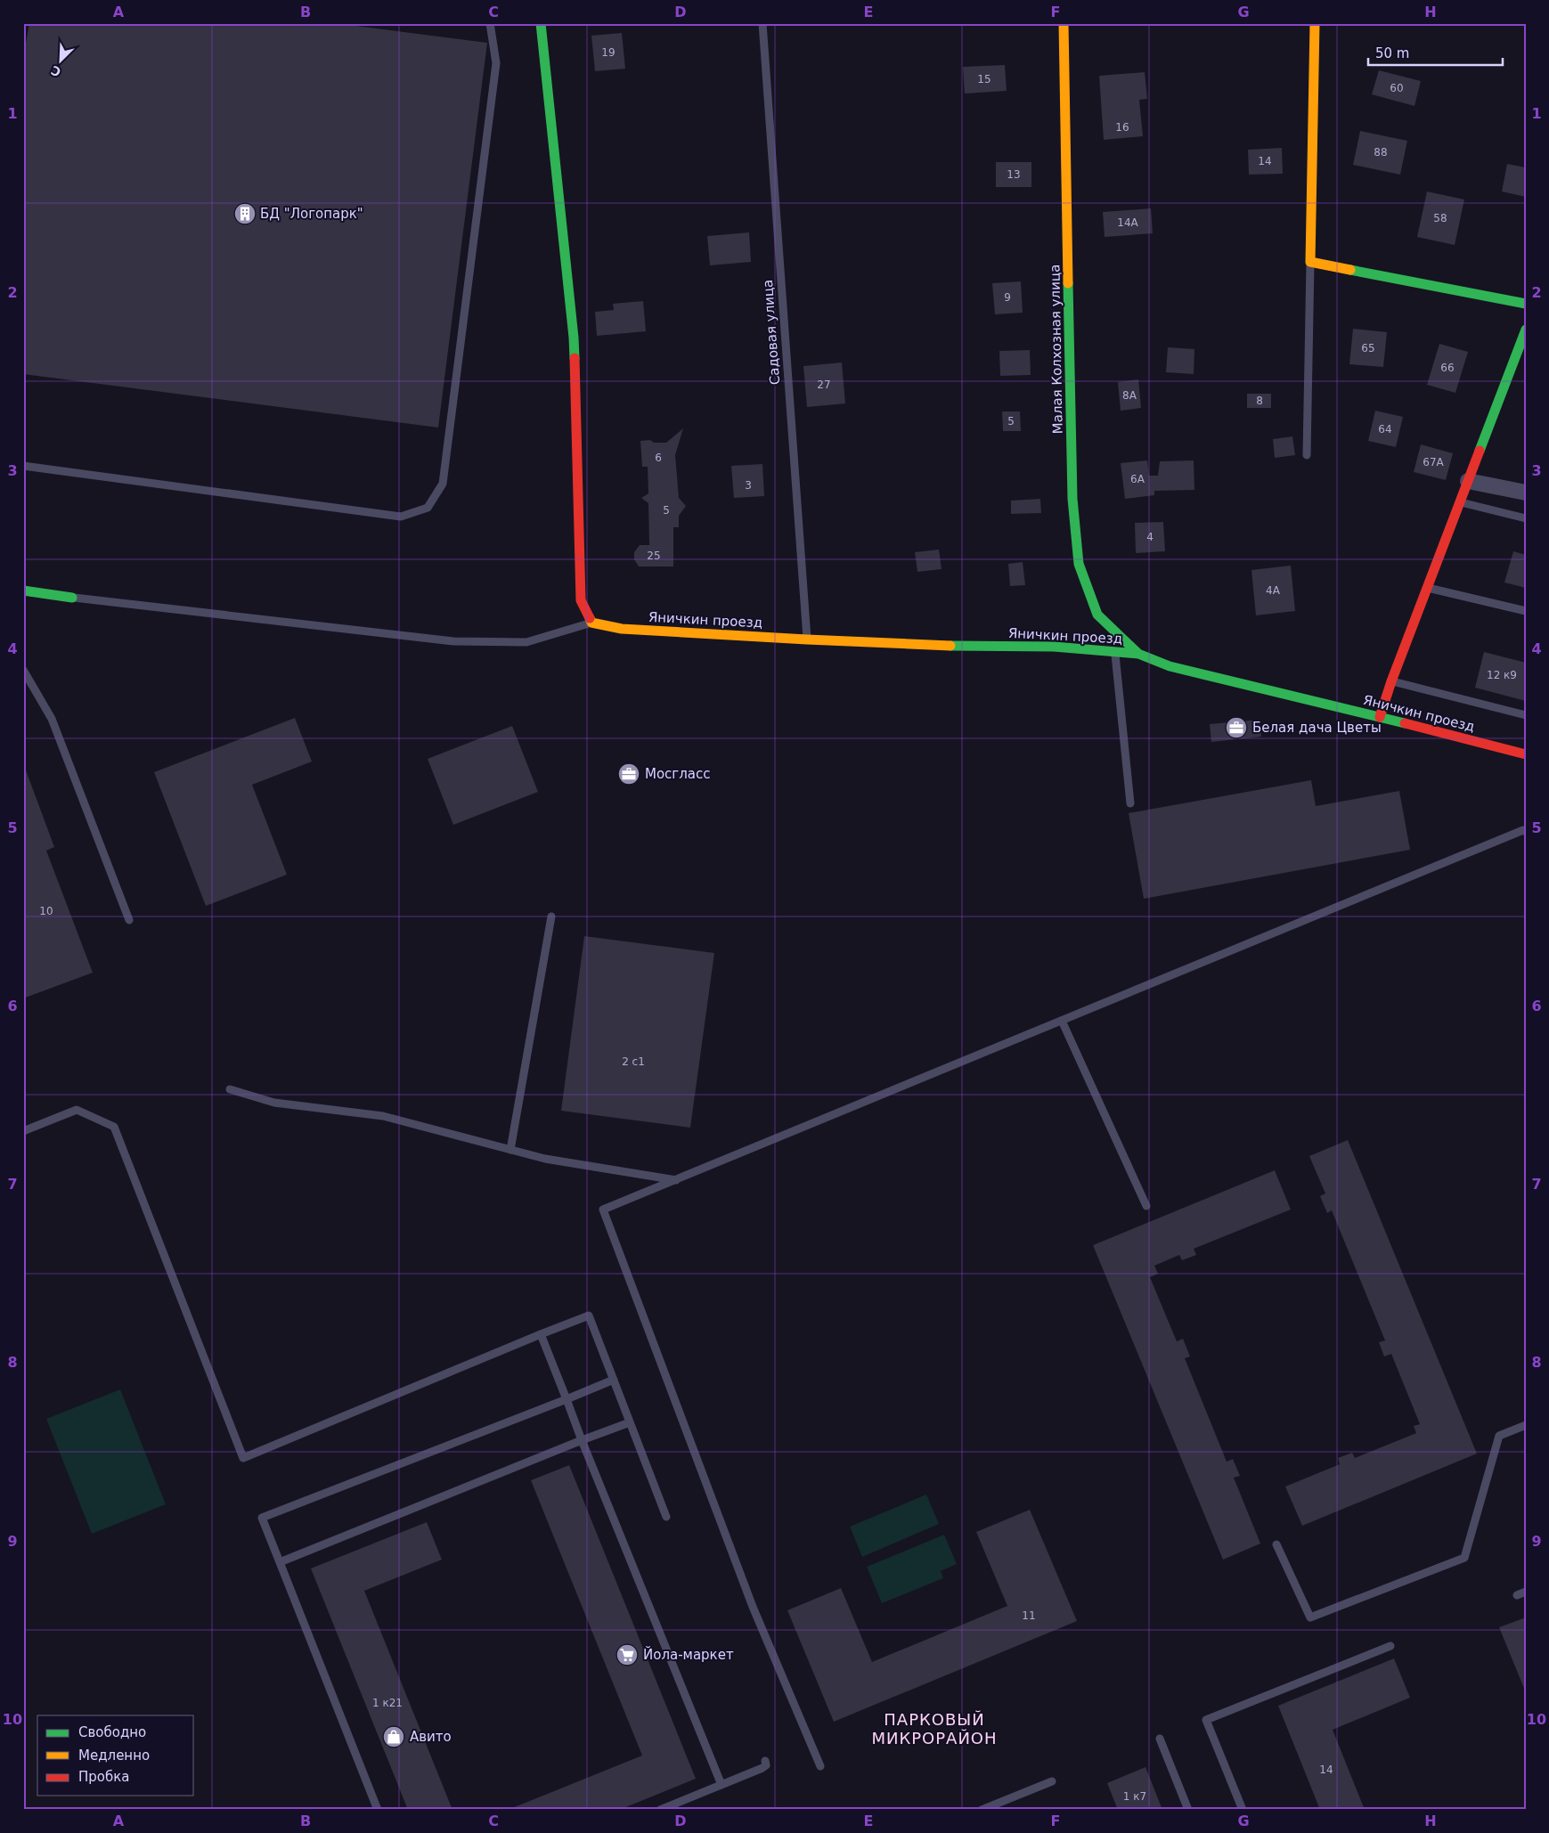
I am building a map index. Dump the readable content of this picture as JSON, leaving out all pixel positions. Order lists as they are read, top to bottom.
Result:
{
  "streets": {
    "street": ["Малая Колхозная улица", "Яничкин проезд"],
    "lane": ["Садовая улица"]
  },
  "crossings": [
    ["Садовая улица", "Яничкин проезд"],
    ["Малая Колхозная улица", "Яничкин проезд"]
  ],
  "districts": ["ПАРКОВЫЙ МИКРОРАЙОН"],
  "places": {
    "building": ["БД \"Логопарк\""],
    "office": ["Белая дача Цветы", "Мосгласс"],
    "supermarket": ["Йола-маркет"],
    "shop": ["Авито"]
  },
  "house_numbers": [
    "19",
    "15",
    "60",
    "16",
    "88",
    "14",
    "13",
    "58",
    "14А",
    "9",
    "65",
    "66",
    "27",
    "8А",
    "8",
    "5",
    "64",
    "6",
    "67А",
    "6А",
    "3",
    "5",
    "4",
    "25",
    "4А",
    "12 к9",
    "10",
    "2 с1",
    "11",
    "1 к21",
    "14",
    "1 к7"
  ],
  "legend": ["Свободно", "Медленно", "Пробка"],
  "scale_bar": "50 m",
  "north": "bottom left",
  "grid": {
    "columns": [
      "A",
      "B",
      "C",
      "D",
      "E",
      "F",
      "G",
      "H"
    ],
    "rows": [
      "1",
      "2",
      "3",
      "4",
      "5",
      "6",
      "7",
      "8",
      "9",
      "10"
    ]
  }
}
